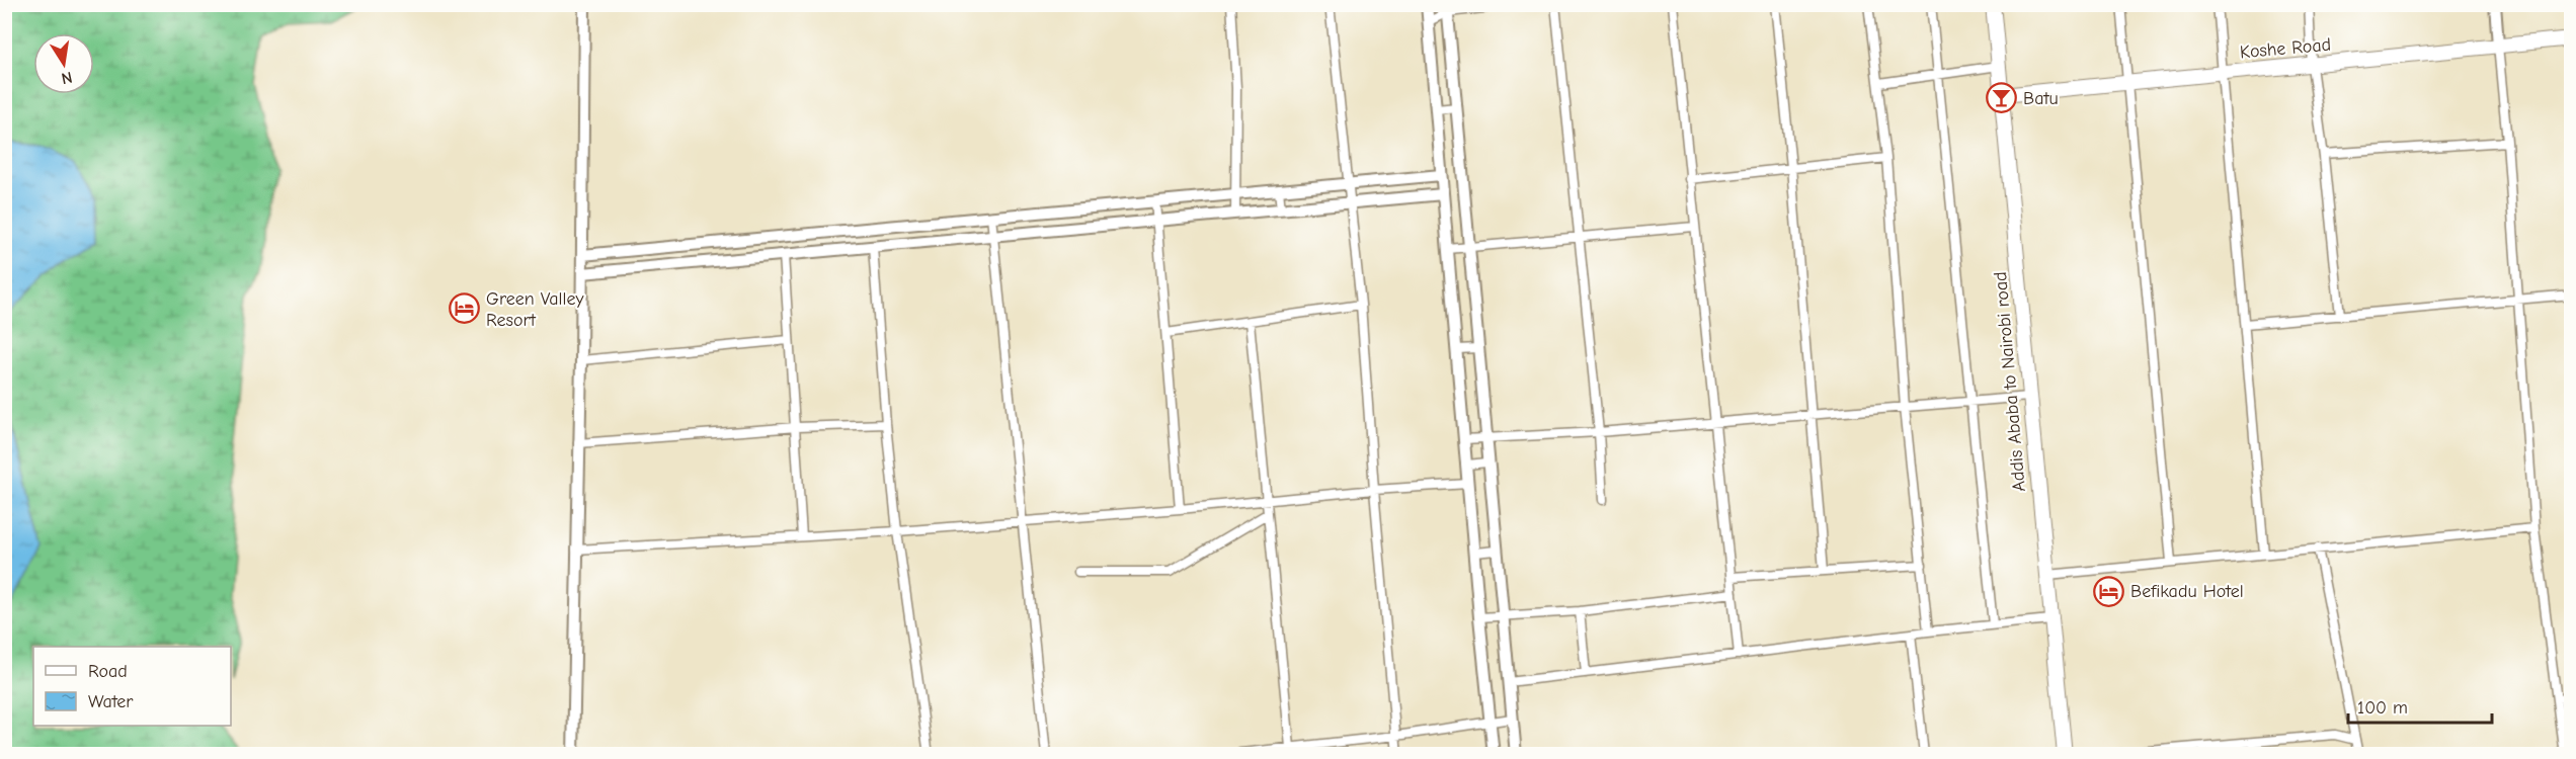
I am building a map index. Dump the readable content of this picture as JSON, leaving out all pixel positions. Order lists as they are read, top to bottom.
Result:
{
  "streets": {
    "main road": ["Koshe Road", "Addis Ababa to Nairobi road"]
  },
  "crossings": [
    ["Koshe Road", "Addis Ababa to Nairobi road"]
  ],
  "places": {
    "bar": ["Batu"],
    "hotel": ["Green Valley Resort", "Befikadu Hotel"]
  },
  "legend": ["Road", "Water"],
  "scale_bar": "100 m",
  "north": "bottom"
}
